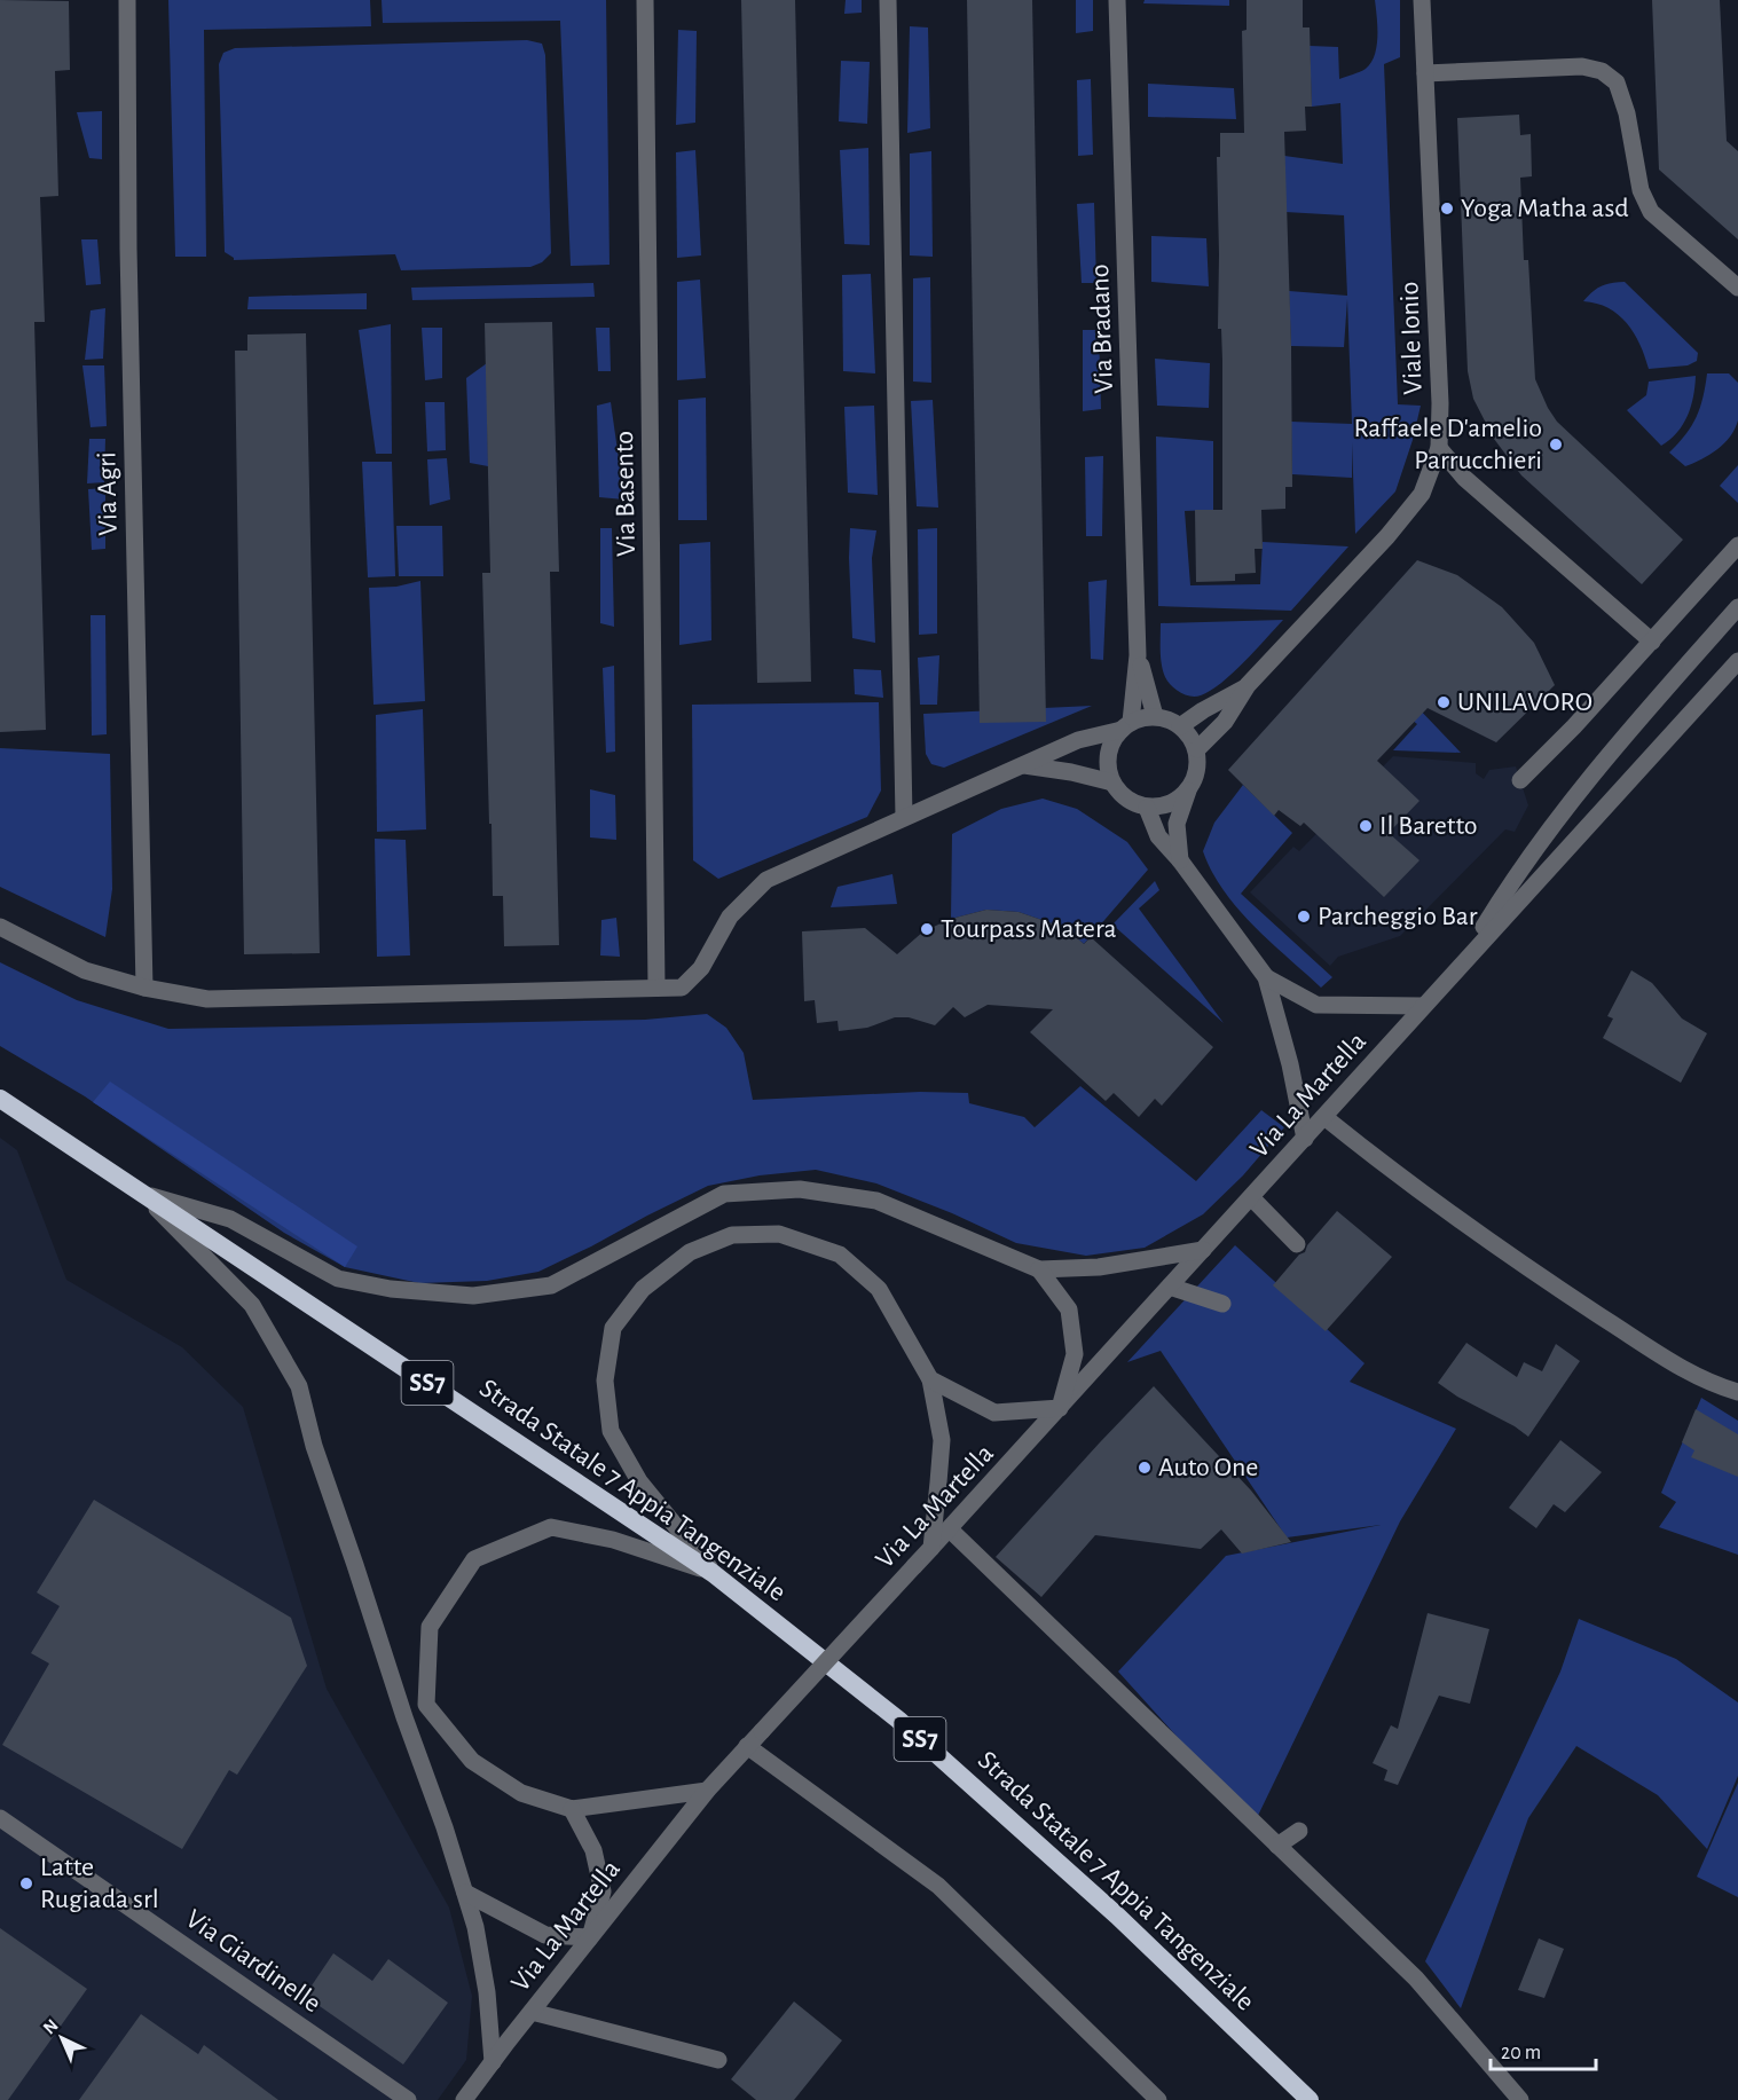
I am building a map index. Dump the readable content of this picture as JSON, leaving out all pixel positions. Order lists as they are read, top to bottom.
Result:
{
  "streets": {
    "highway": ["SS7", "Strada Statale 7 Appia Tangenziale"],
    "street": [
      "Via Bradano",
      "Viale Ionio",
      "Via Agri",
      "Via Basento",
      "Via La Martella",
      "Via Giardinelle"
    ]
  },
  "crossings": [
    ["Via Bradano", "Viale Ionio"]
  ],
  "places": [
    "Yoga Matha asd",
    "Raffaele D'amelio Parrucchieri",
    "UNILAVORO",
    "Il Baretto",
    "Parcheggio Bar",
    "Tourpass Matera",
    "Auto One",
    "Latte Rugiada srl"
  ],
  "scale_bar": "20 m",
  "north": "top left"
}
